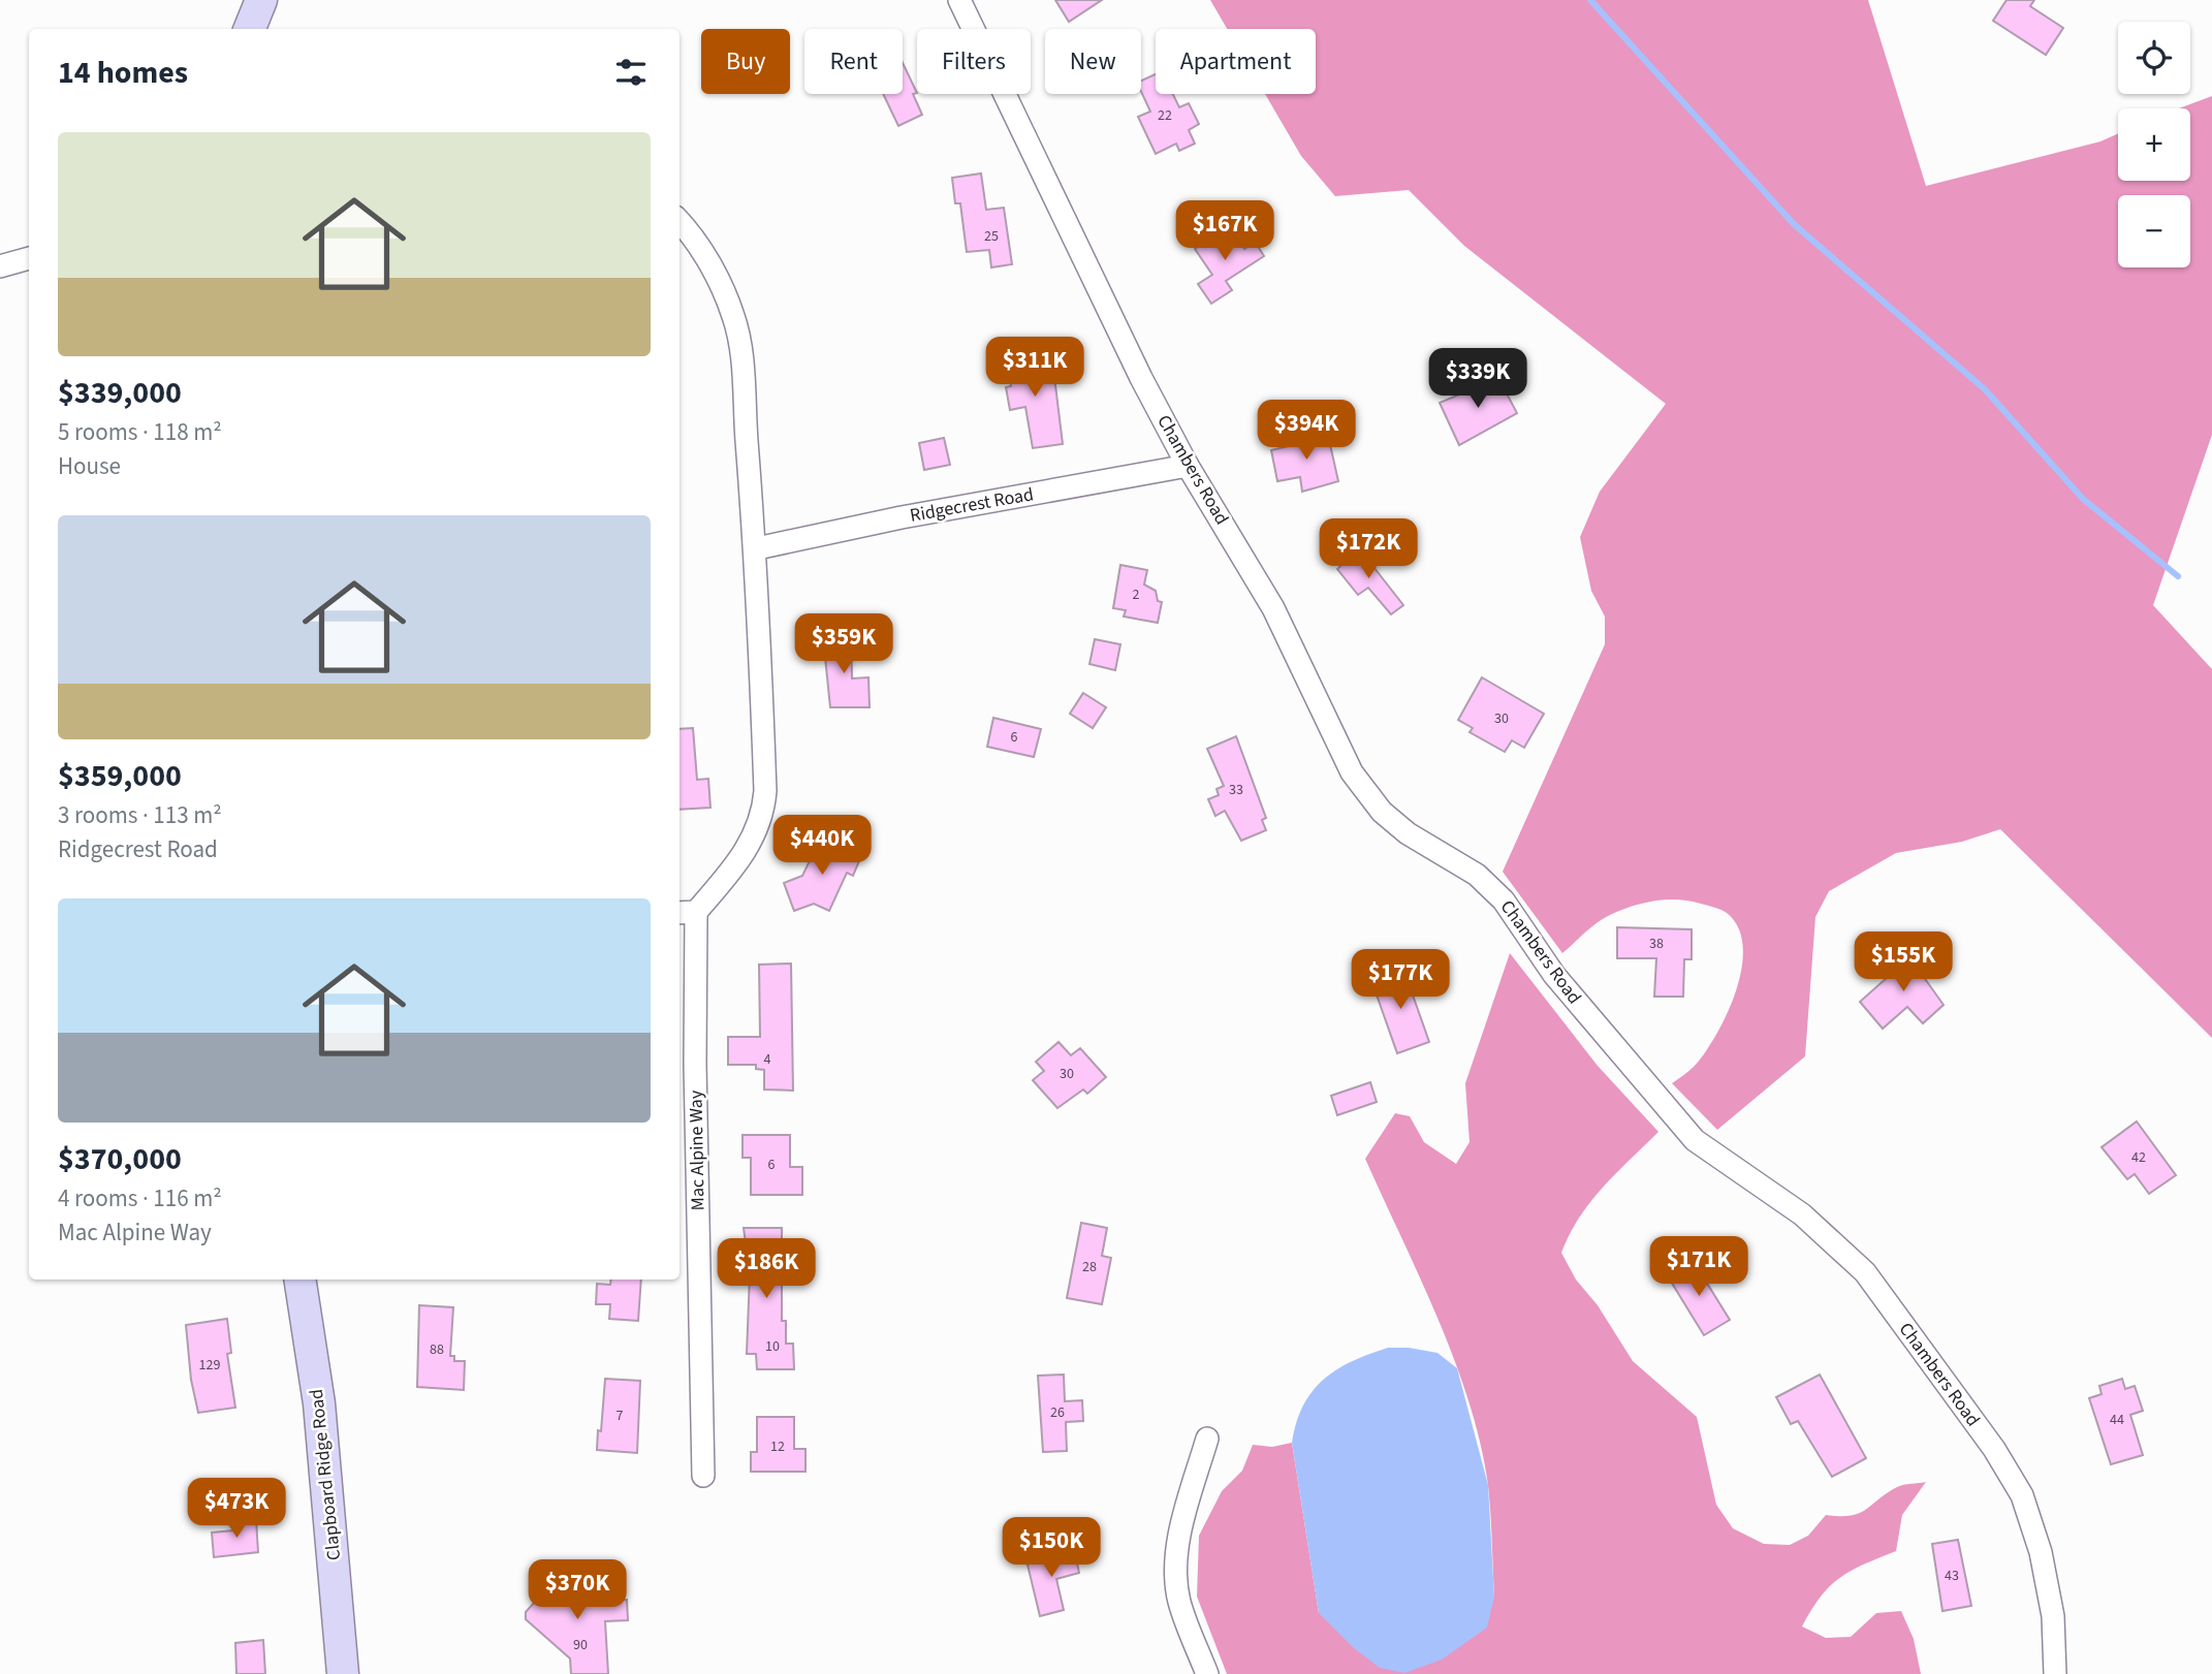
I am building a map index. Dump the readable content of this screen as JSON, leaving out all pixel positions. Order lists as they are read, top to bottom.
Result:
{
  "streets": {
    "main road": ["Clapboard Ridge Road"],
    "street": ["Chambers Road", "Ridgecrest Road", "Mac Alpine Way"]
  },
  "crossings": [
    ["Chambers Road", "Ridgecrest Road"]
  ],
  "house_numbers": [
    "22",
    "25",
    "2",
    "30",
    "6",
    "33",
    "38",
    "4",
    "30",
    "42",
    "6",
    "28",
    "10",
    "88",
    "129",
    "26",
    "7",
    "44",
    "12",
    "43",
    "90"
  ],
  "page": {
    "map_buttons": ["+", "−"],
    "chip": [
      "Buy",
      "Rent",
      "Filters",
      "New",
      "Apartment"
    ],
    "heading": "14 homes",
    "list": [
      {
        "name": "$339,000",
        "note": "5 rooms · 118 m² · House"
      },
      {
        "name": "$359,000",
        "note": "3 rooms · 113 m² · Ridgecrest Road"
      },
      {
        "name": "$370,000",
        "note": "4 rooms · 116 m² · Mac Alpine Way"
      }
    ],
    "price": [
      "$167K",
      "$311K",
      "$339K",
      "$394K",
      "$172K",
      "$359K",
      "$440K",
      "$155K",
      "$177K",
      "$171K",
      "$186K",
      "$473K",
      "$150K",
      "$370K"
    ]
  }
}
